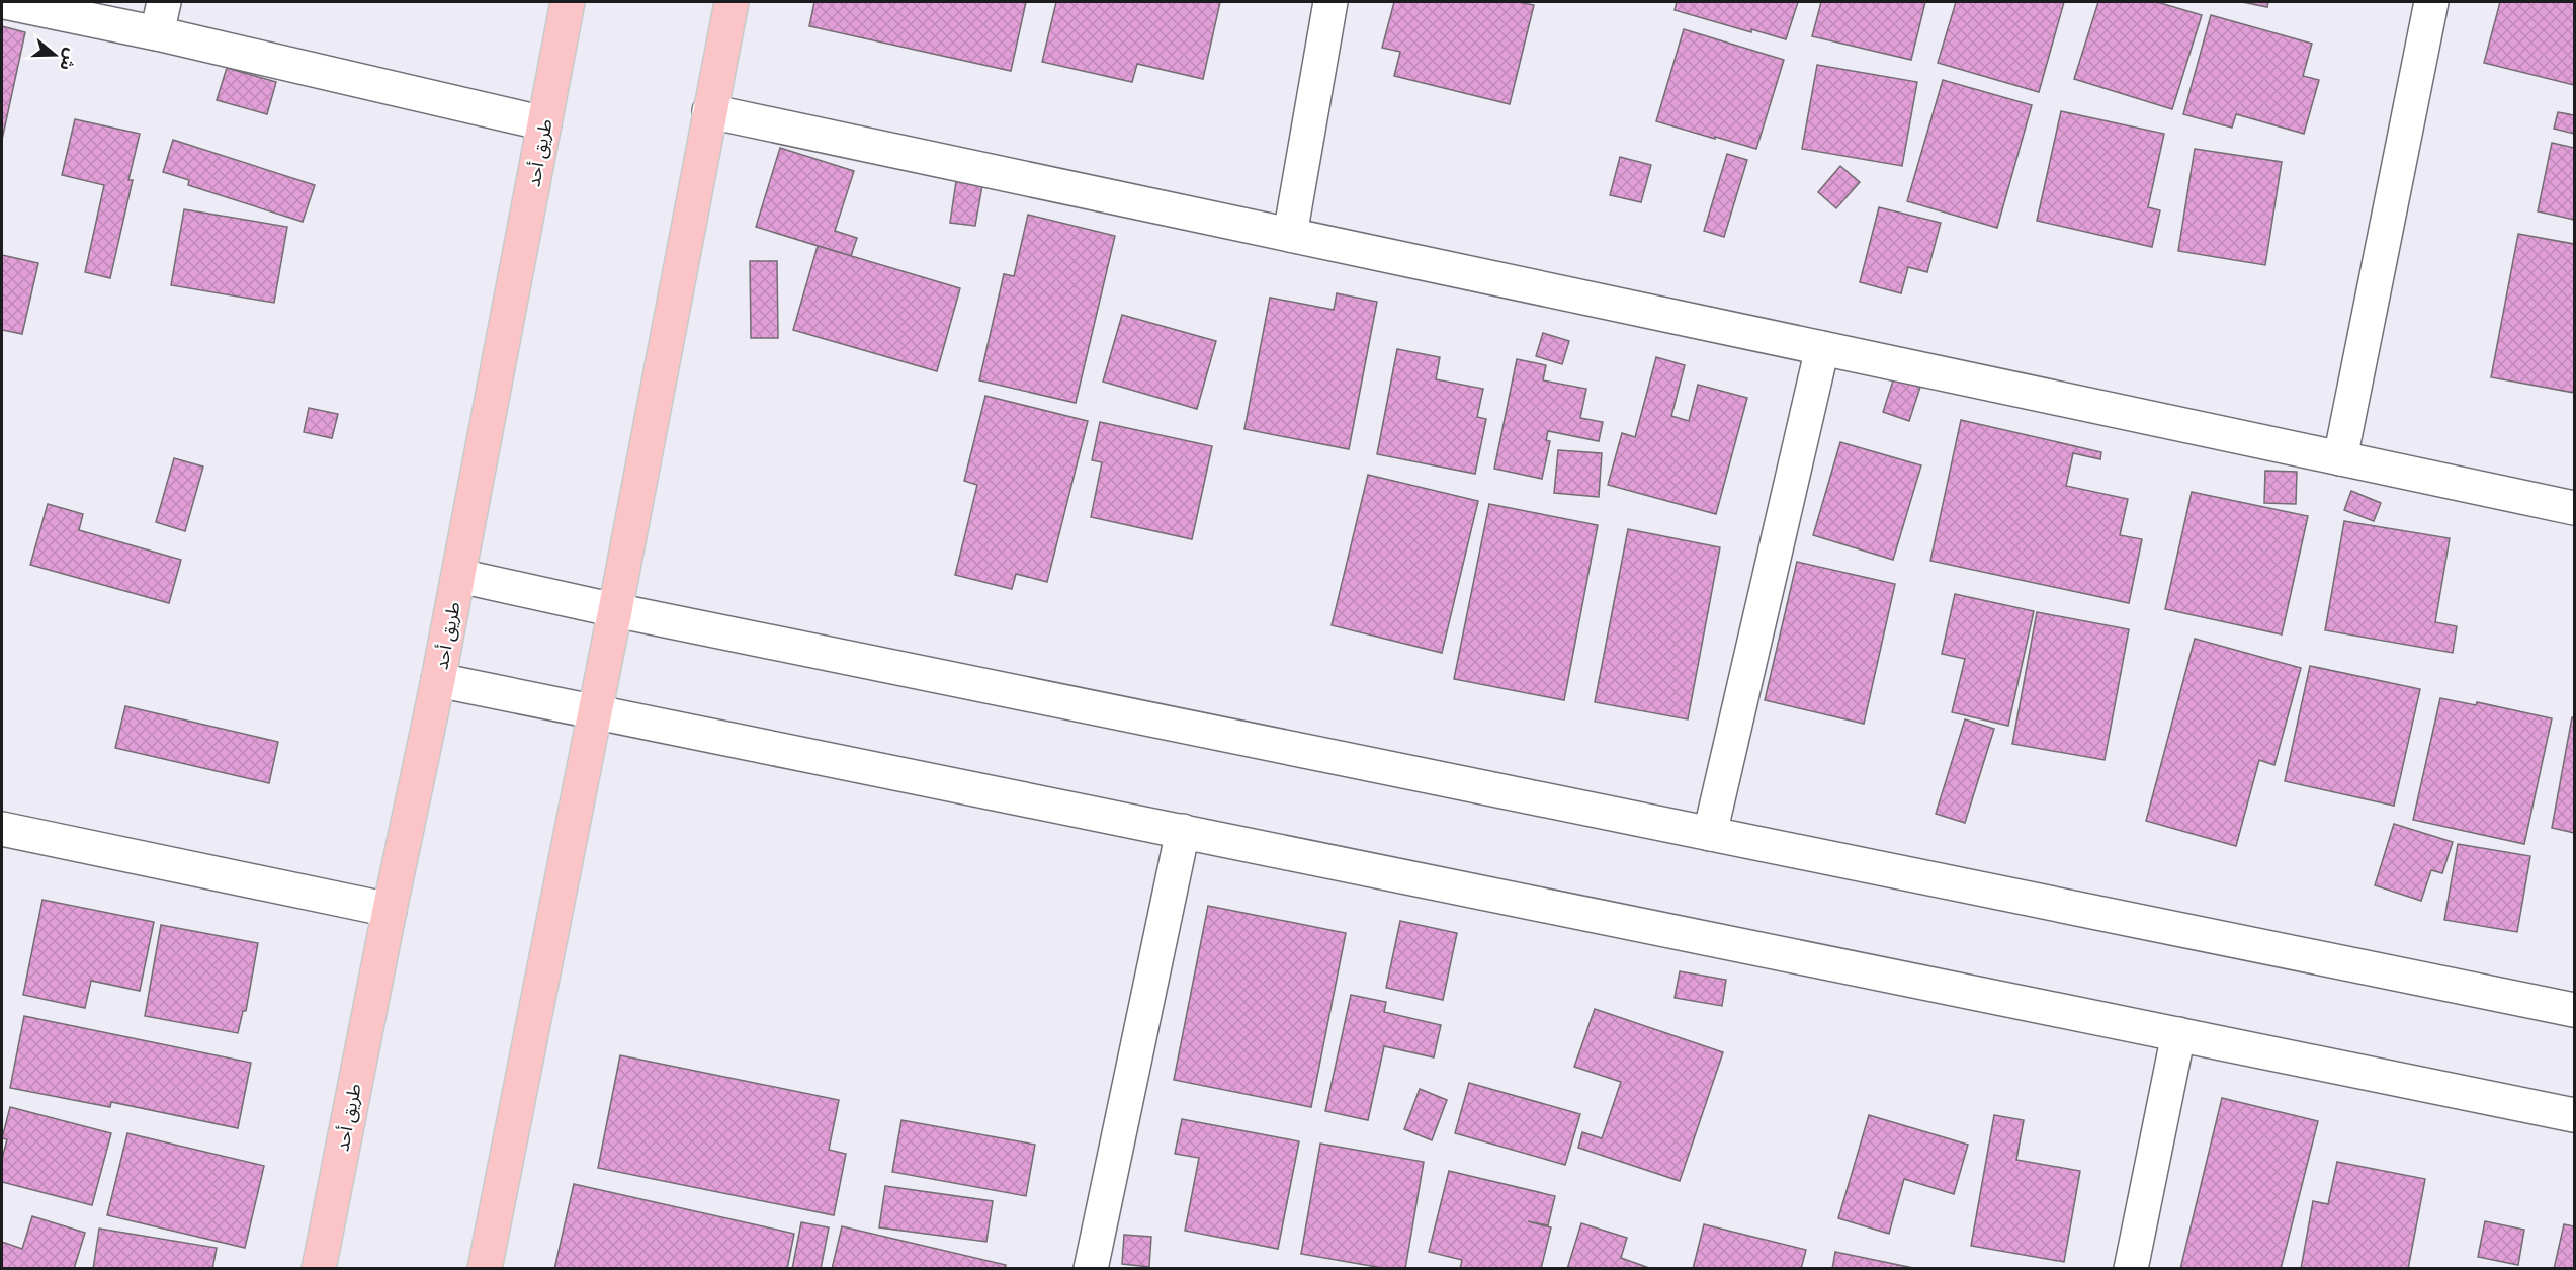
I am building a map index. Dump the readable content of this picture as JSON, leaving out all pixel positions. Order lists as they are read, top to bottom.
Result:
{
  "streets": {
    "main road": ["طريق أحد"]
  },
  "north": "right"
}
